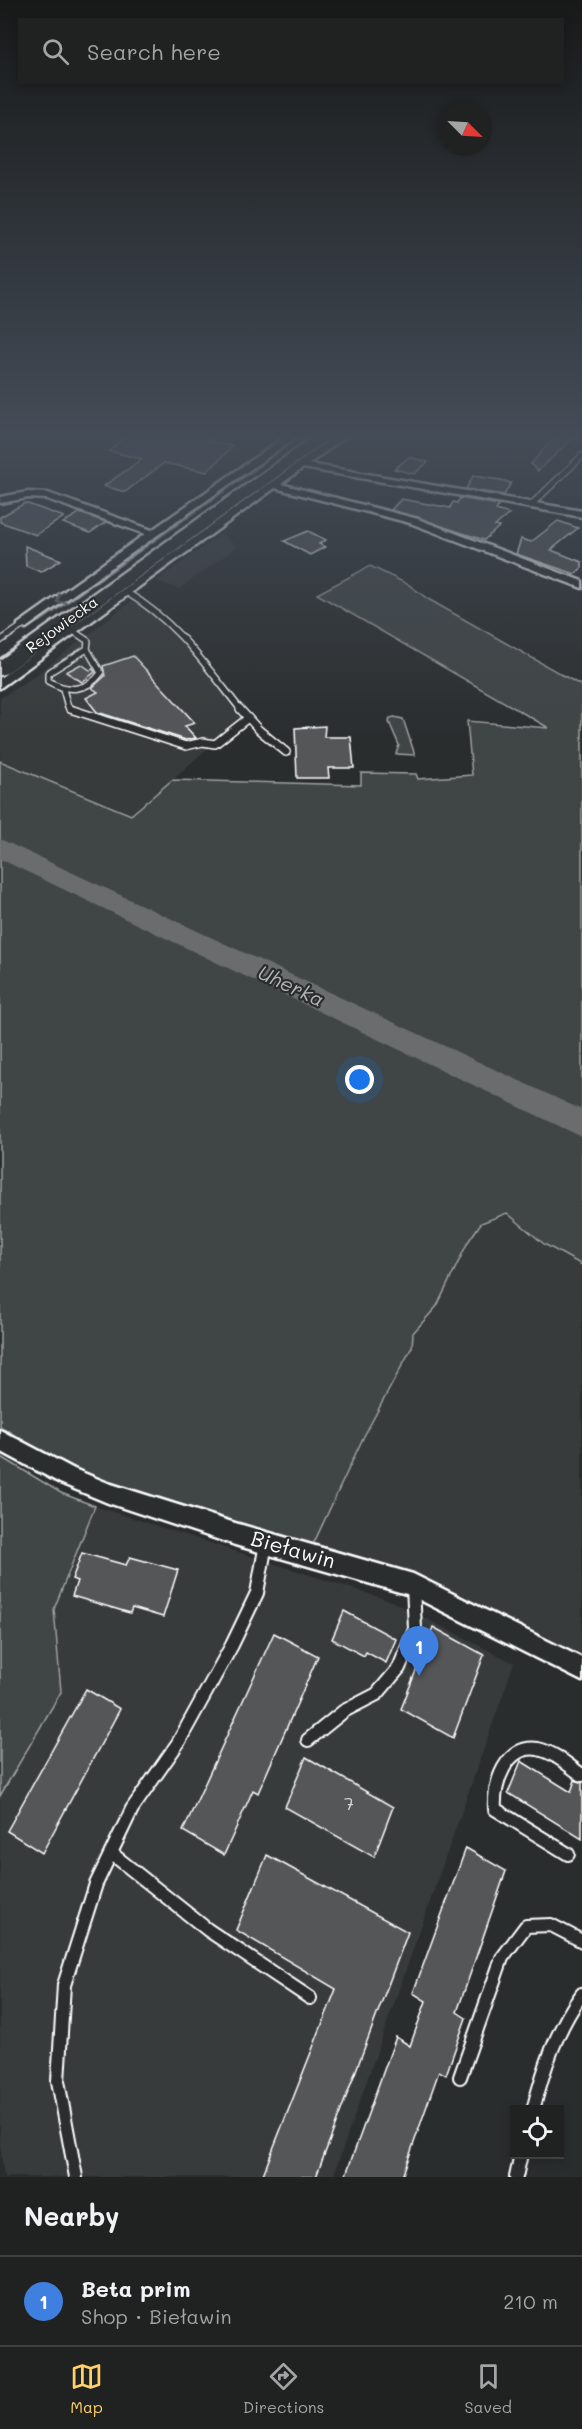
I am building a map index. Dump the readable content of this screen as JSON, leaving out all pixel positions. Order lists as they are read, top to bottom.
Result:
{
  "streets": {
    "highway": ["Rejowiecka"],
    "street": ["Bieławin"]
  },
  "water": ["Uherka"],
  "house_numbers": ["7"],
  "north": "bottom right",
  "page": {
    "search": "Search here",
    "pins": "1",
    "heading": "Nearby",
    "list": [
      {
        "mark": "1",
        "name": "Beta prim",
        "note": "Shop · Bieławin",
        "value": "210 m"
      }
    ],
    "nav": ["Map", "Directions", "Saved"]
  }
}
